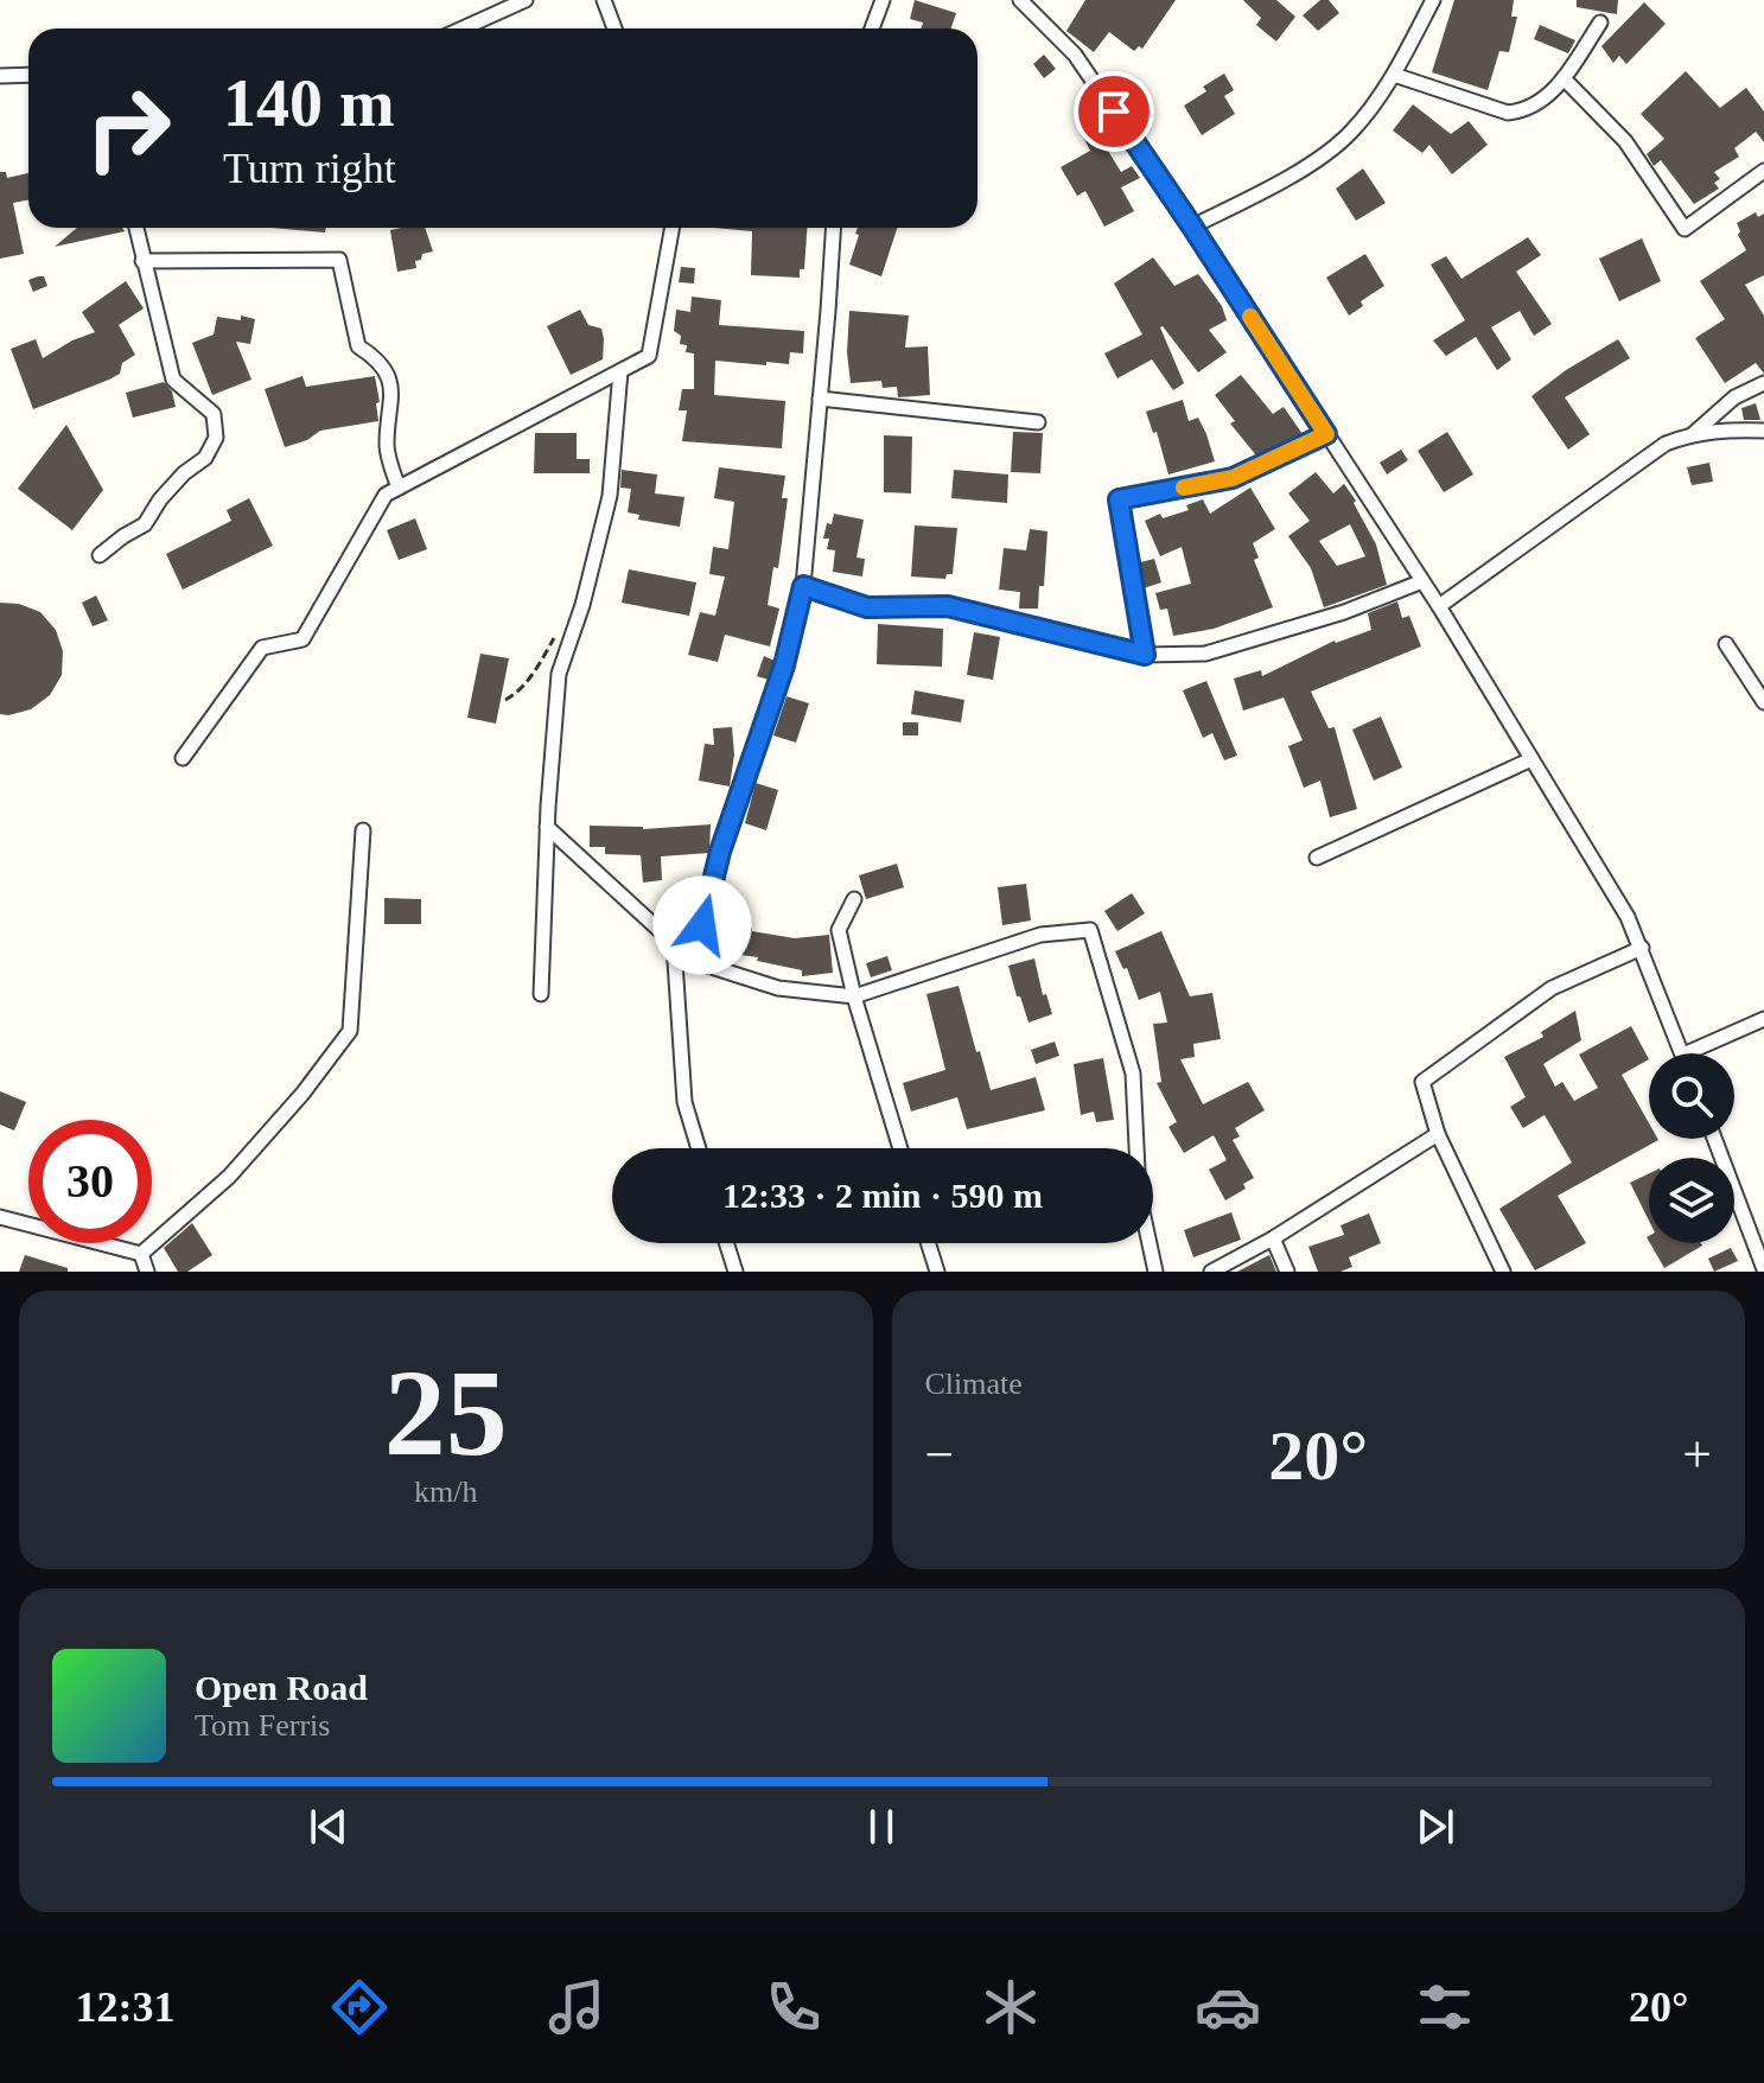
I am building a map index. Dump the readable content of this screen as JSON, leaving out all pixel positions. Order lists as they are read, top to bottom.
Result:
{
  "page": {
    "turn": ["140 m", "Turn right"],
    "limit": "30",
    "trip": "12:33 · 2 min · 590 m",
    "tile": [
      ["25", "km/h"],
      "Climate"
    ],
    "heat": ["−", "20°", "+"],
    "song": ["Open Road", "Tom Ferris"],
    "tabs": ["12:31", "20°"]
  }
}
